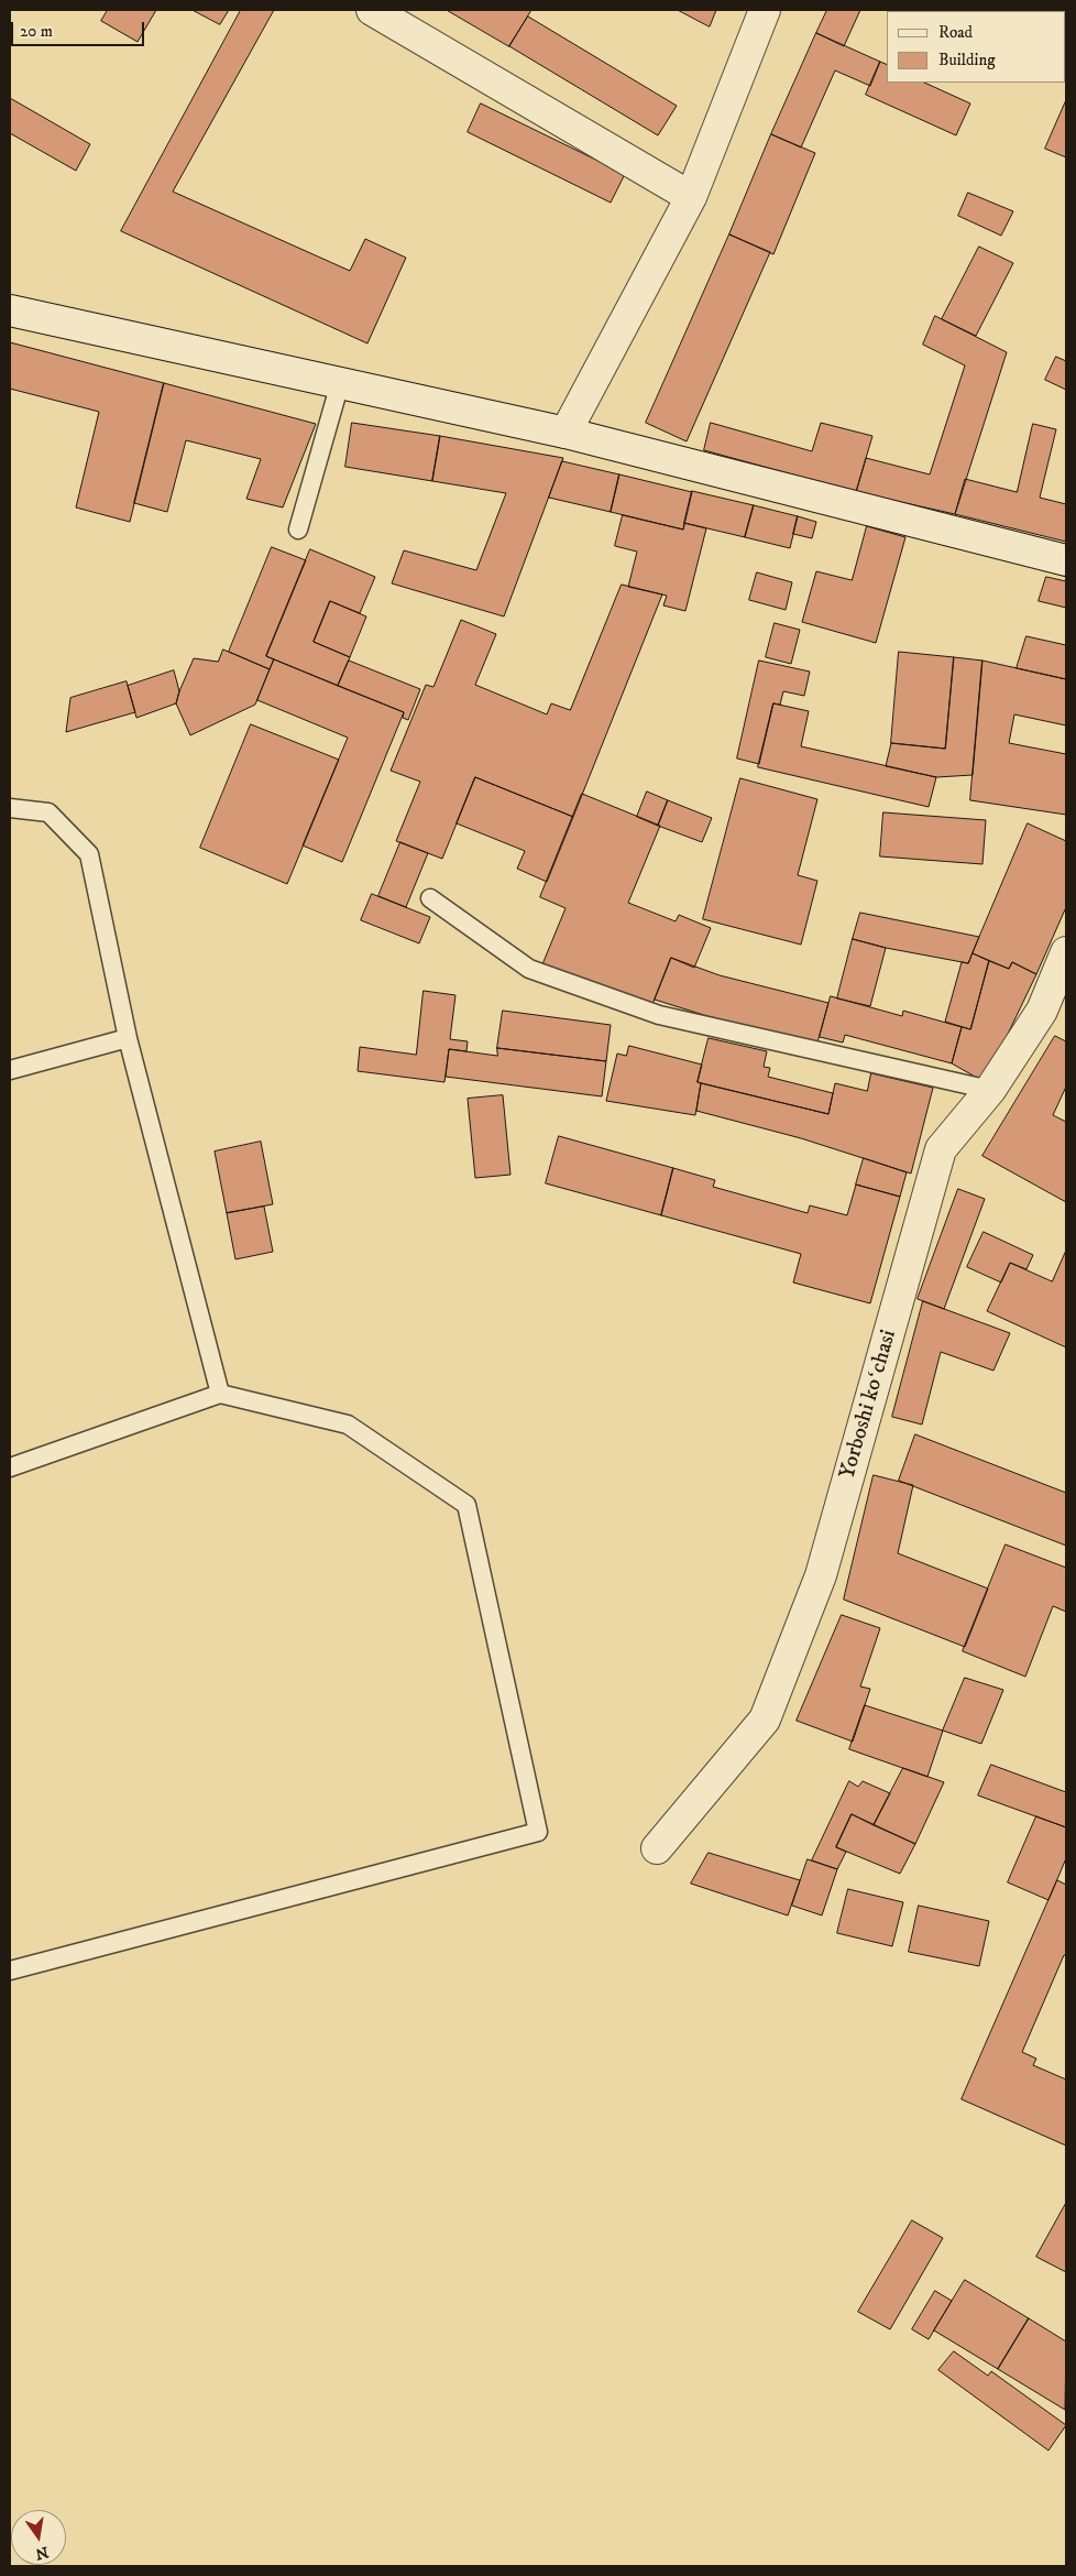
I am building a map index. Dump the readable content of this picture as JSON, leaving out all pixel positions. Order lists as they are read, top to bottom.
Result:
{
  "streets": {
    "street": ["Yorboshi koʻchasi"]
  },
  "legend": ["Road", "Building"],
  "scale_bar": "20 m",
  "north": "bottom"
}
